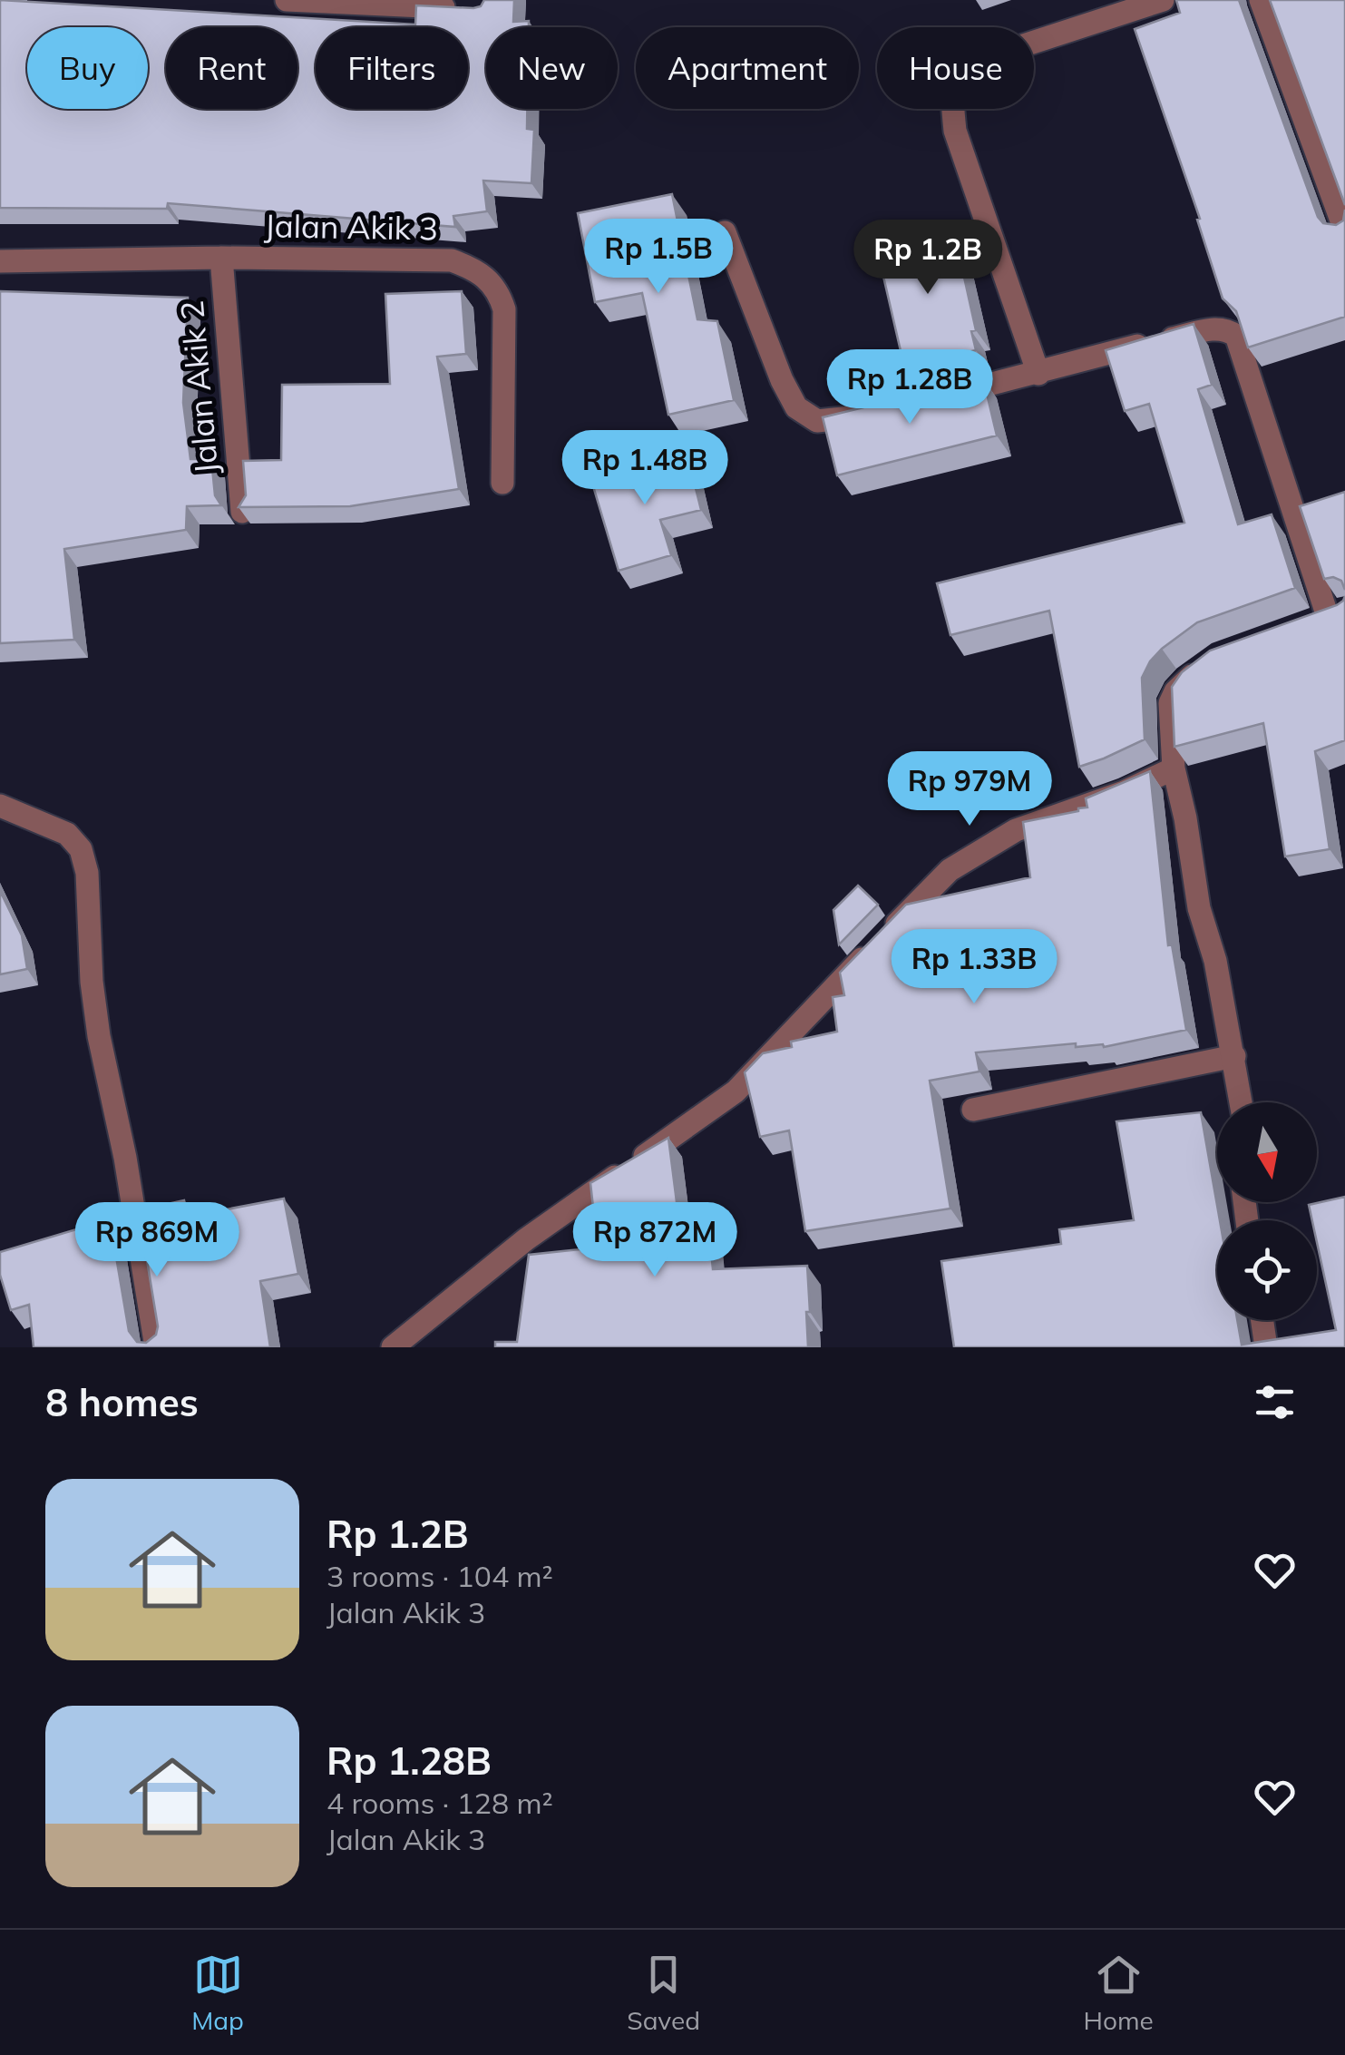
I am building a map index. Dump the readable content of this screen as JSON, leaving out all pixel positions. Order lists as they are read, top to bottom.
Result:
{
  "streets": {
    "street": ["Jalan Akik 3", "Jalan Akik 2"]
  },
  "crossings": [
    ["Jalan Akik 3", "Jalan Akik 2"]
  ],
  "north": "bottom",
  "page": {
    "chip": [
      "Buy",
      "Rent",
      "Filters",
      "New",
      "Apartment",
      "House"
    ],
    "price": [
      "Rp 1.5B",
      "Rp 1.2B",
      "Rp 1.28B",
      "Rp 1.48B",
      "Rp 979M",
      "Rp 1.33B",
      "Rp 869M",
      "Rp 872M"
    ],
    "heading": "8 homes",
    "list": [
      {
        "name": "Rp 1.2B",
        "note": "3 rooms · 104 m² · Jalan Akik 3"
      },
      {
        "name": "Rp 1.28B",
        "note": "4 rooms · 128 m² · Jalan Akik 3"
      }
    ],
    "tabs": ["Map", "Saved", "Home"]
  }
}
